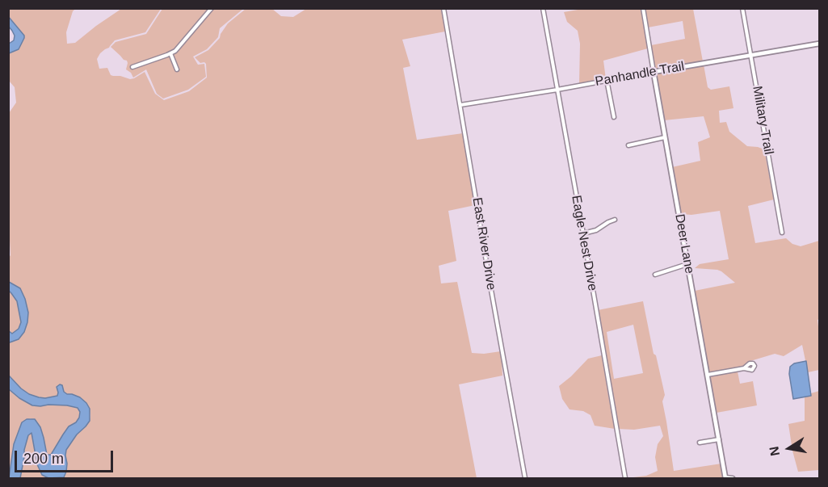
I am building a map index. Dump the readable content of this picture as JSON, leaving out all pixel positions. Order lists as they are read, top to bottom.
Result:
{
  "streets": {
    "street": [
      "Panhandle Trail",
      "Military Trail",
      "Eagle Nest Drive",
      "East River Drive",
      "Deer Lane"
    ]
  },
  "crossings": [
    ["Panhandle Trail", "Military Trail"],
    ["Panhandle Trail", "Eagle Nest Drive"],
    ["Panhandle Trail", "East River Drive"],
    ["Panhandle Trail", "Deer Lane"]
  ],
  "scale_bar": "200 m",
  "north": "left"
}
